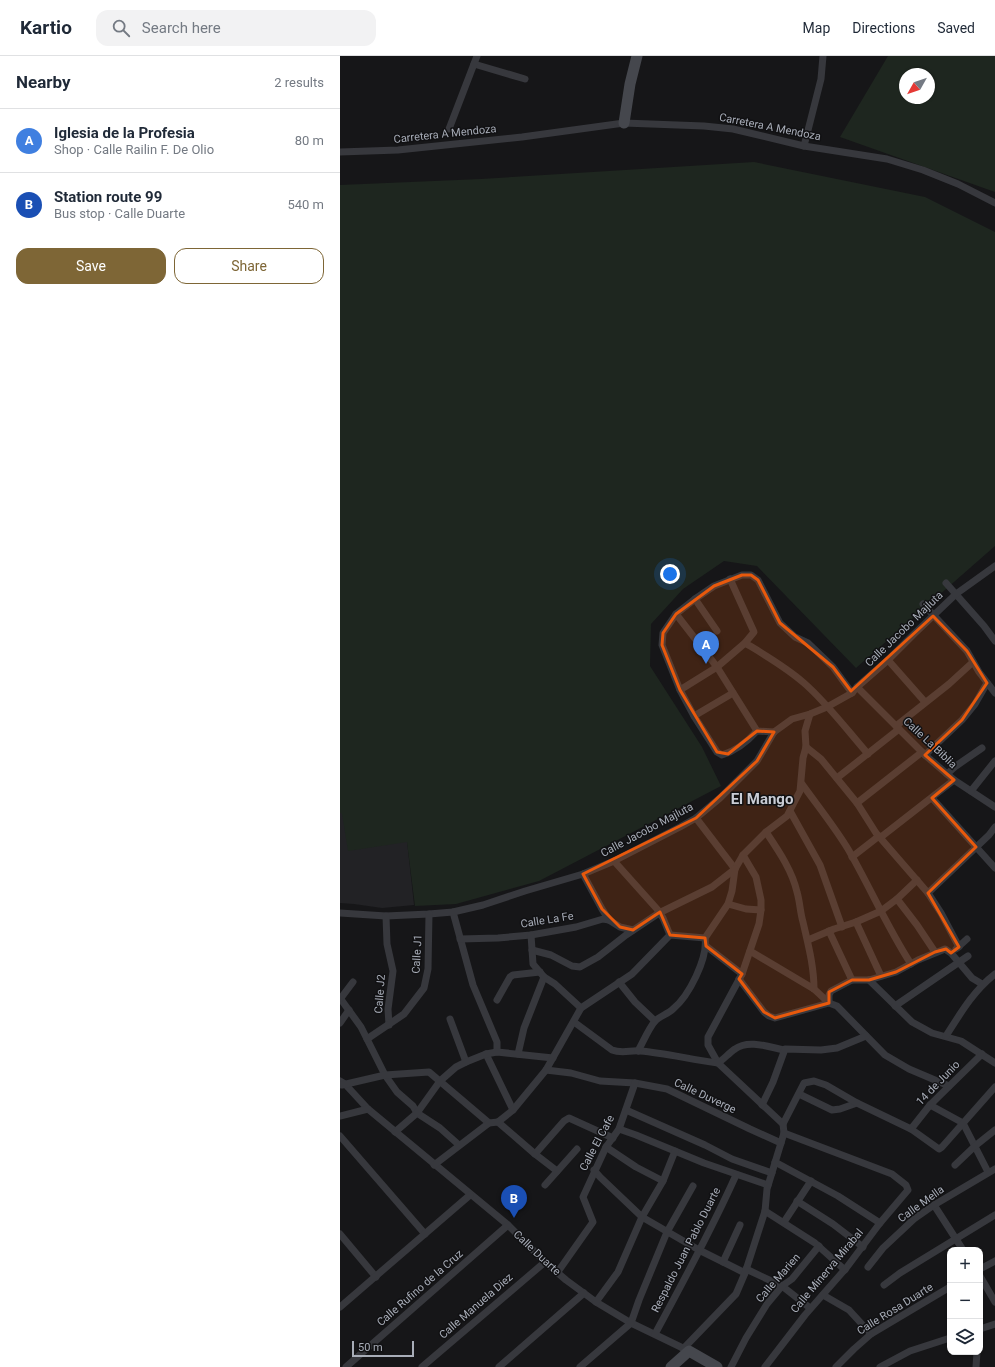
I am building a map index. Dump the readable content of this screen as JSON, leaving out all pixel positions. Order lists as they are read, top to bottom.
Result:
{
  "streets": {
    "street": [
      "Carretera A Mendoza",
      "Calle Jacobo Majluta",
      "Calle La Biblia",
      "Calle La Fe",
      "Calle J1",
      "Calle J2",
      "14 de Junio",
      "Calle Duverge",
      "Calle El Cafe",
      "Calle Mella",
      "Respaldo Juan Pablo Duarte",
      "Calle Duarte",
      "Calle Minerva Mirabal",
      "Calle Marien",
      "Calle Rufino de la Cruz",
      "Calle Manuela Diez",
      "Calle Rosa Duarte"
    ]
  },
  "crossings": [
    ["Calle Jacobo Majluta", "Calle La Biblia"],
    ["Calle Jacobo Majluta", "Calle J1"],
    ["Calle Jacobo Majluta", "Calle J2"],
    ["Calle J1", "Calle J2"],
    ["Calle Duverge", "Calle El Cafe"],
    ["Calle El Cafe", "Calle Duarte"],
    ["Respaldo Juan Pablo Duarte", "Calle Duarte"],
    ["Calle Duarte", "Calle Rufino de la Cruz"],
    ["Calle Duarte", "Calle Manuela Diez"]
  ],
  "districts": ["El Mango"],
  "scale_bar": "50 m",
  "north": "bottom left",
  "page": {
    "header": "Kartio",
    "search": "Search here",
    "nav": ["Map", "Directions", "Saved"],
    "heading": ["Nearby", "2 results"],
    "list": [
      {
        "mark": "A",
        "name": "Iglesia de la Profesia",
        "note": "Shop · Calle Railin F. De Olio",
        "value": "80 m"
      },
      {
        "mark": "B",
        "name": "Station route 99",
        "note": "Bus stop · Calle Duarte",
        "value": "540 m"
      }
    ],
    "buttons": ["Save", "Share"],
    "pins": ["A", "B"],
    "map_buttons": ["+", "−"],
    "scale": "50 m"
  }
}
